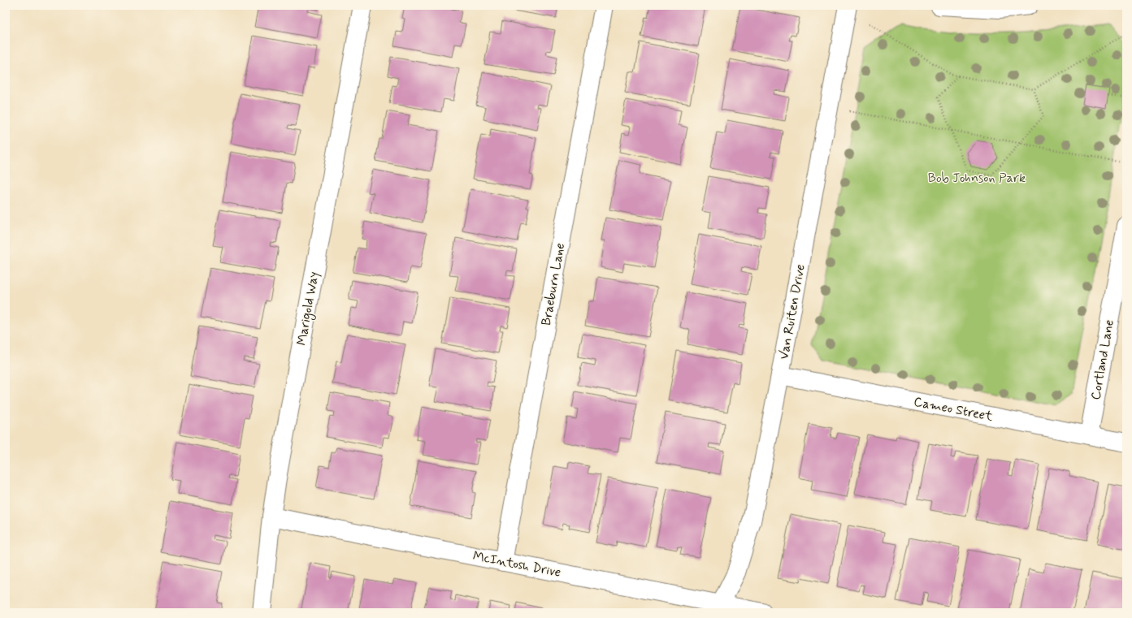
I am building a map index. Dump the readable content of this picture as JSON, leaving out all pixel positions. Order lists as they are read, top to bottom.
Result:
{
  "streets": {
    "street": [
      "Braeburn Lane",
      "Marigold Way",
      "Van Ruiten Drive",
      "Cortland Lane",
      "Cameo Street",
      "McIntosh Drive"
    ]
  },
  "crossings": [
    ["Braeburn Lane", "McIntosh Drive"],
    ["Marigold Way", "McIntosh Drive"],
    ["Van Ruiten Drive", "Cameo Street"],
    ["Van Ruiten Drive", "McIntosh Drive"],
    ["Cortland Lane", "Cameo Street"]
  ],
  "parks": ["Bob Johnson Park"]
}
